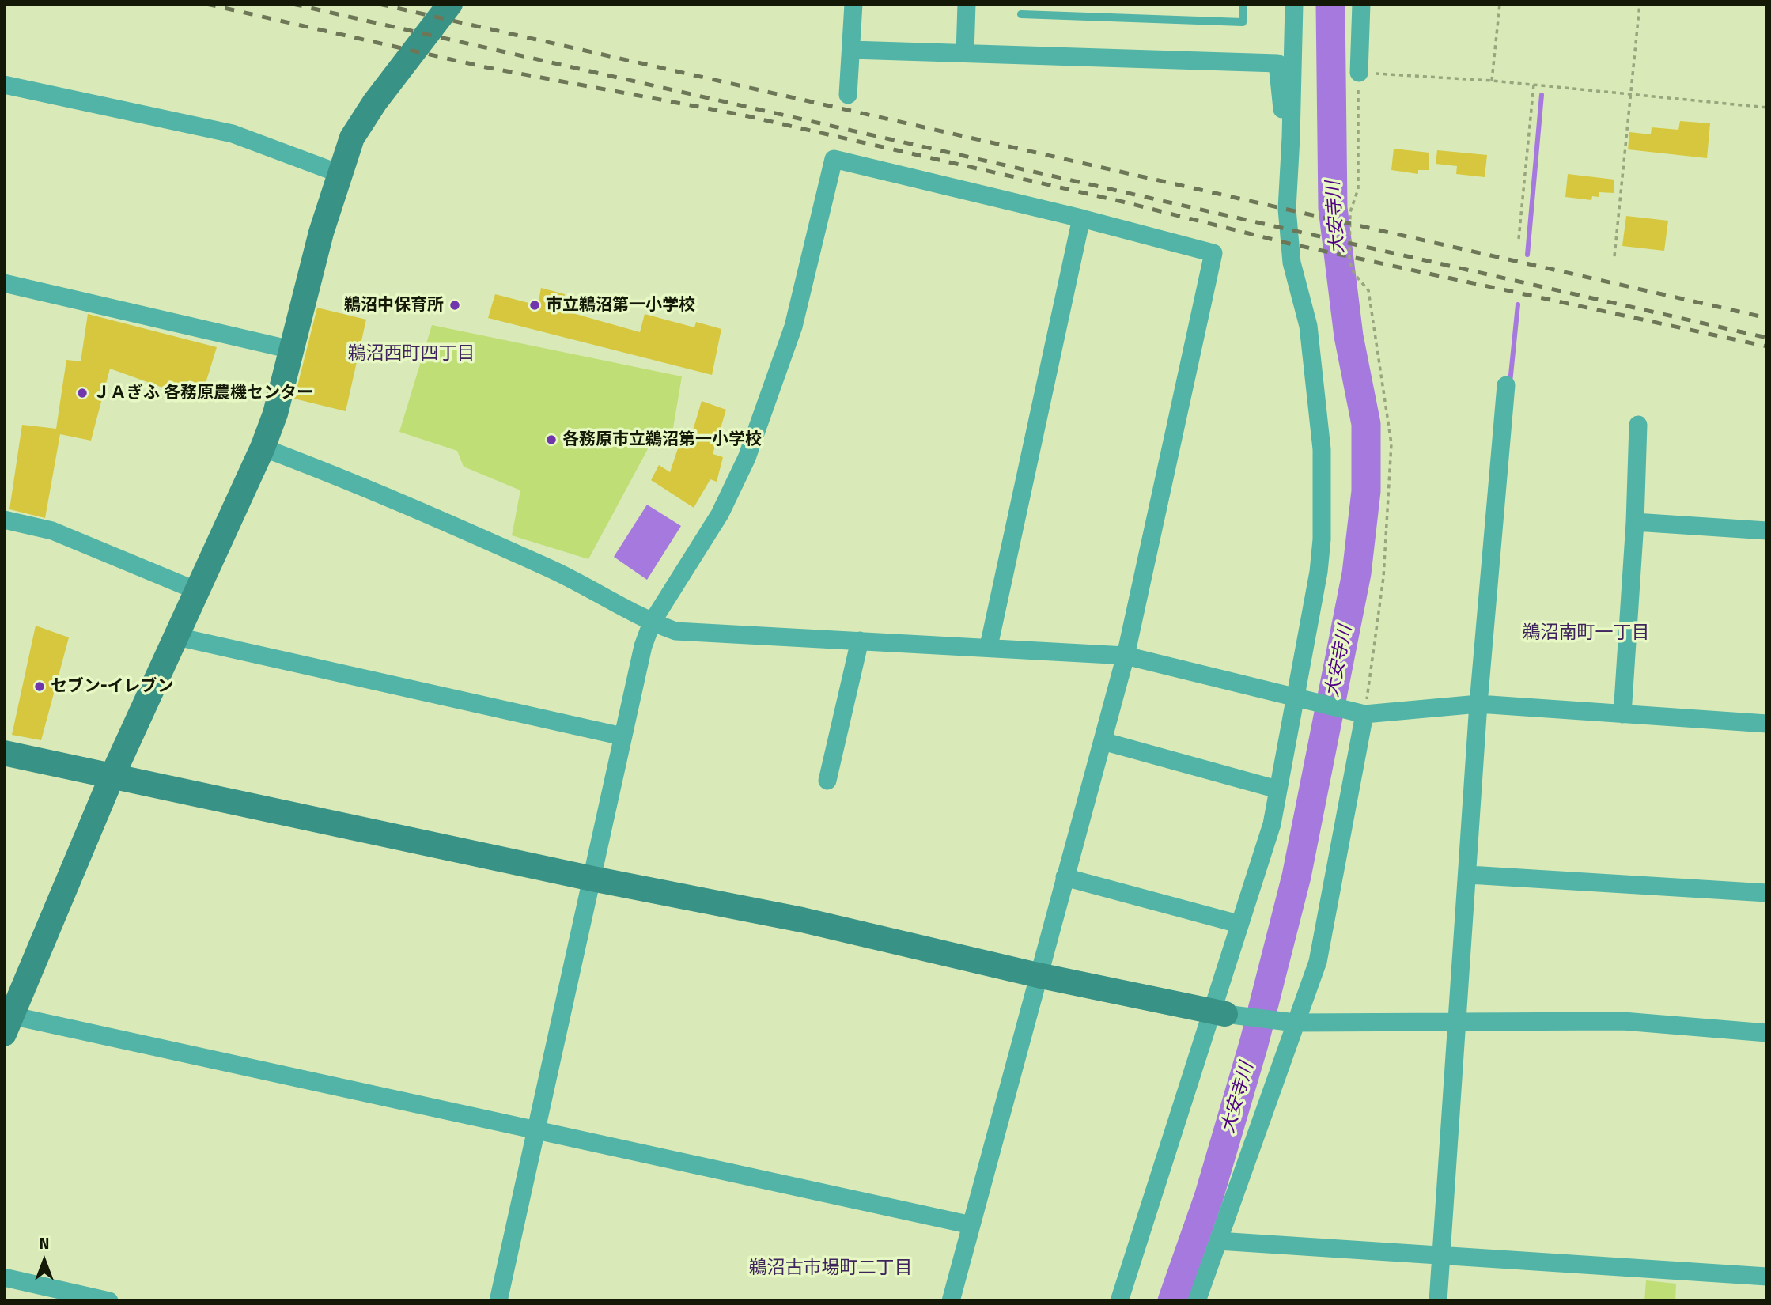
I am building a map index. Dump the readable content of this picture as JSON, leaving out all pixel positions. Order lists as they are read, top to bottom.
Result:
{
  "districts": ["鵜沼西町四丁目", "鵜沼南町一丁目", "鵜沼古市場町二丁目"],
  "water": ["大安寺川"],
  "places": [
    "鵜沼中保育所",
    "市立鵜沼第一小学校",
    "ＪＡぎふ 各務原農機センター",
    "各務原市立鵜沼第一小学校",
    "セブン-イレブン"
  ],
  "north": "top"
}
